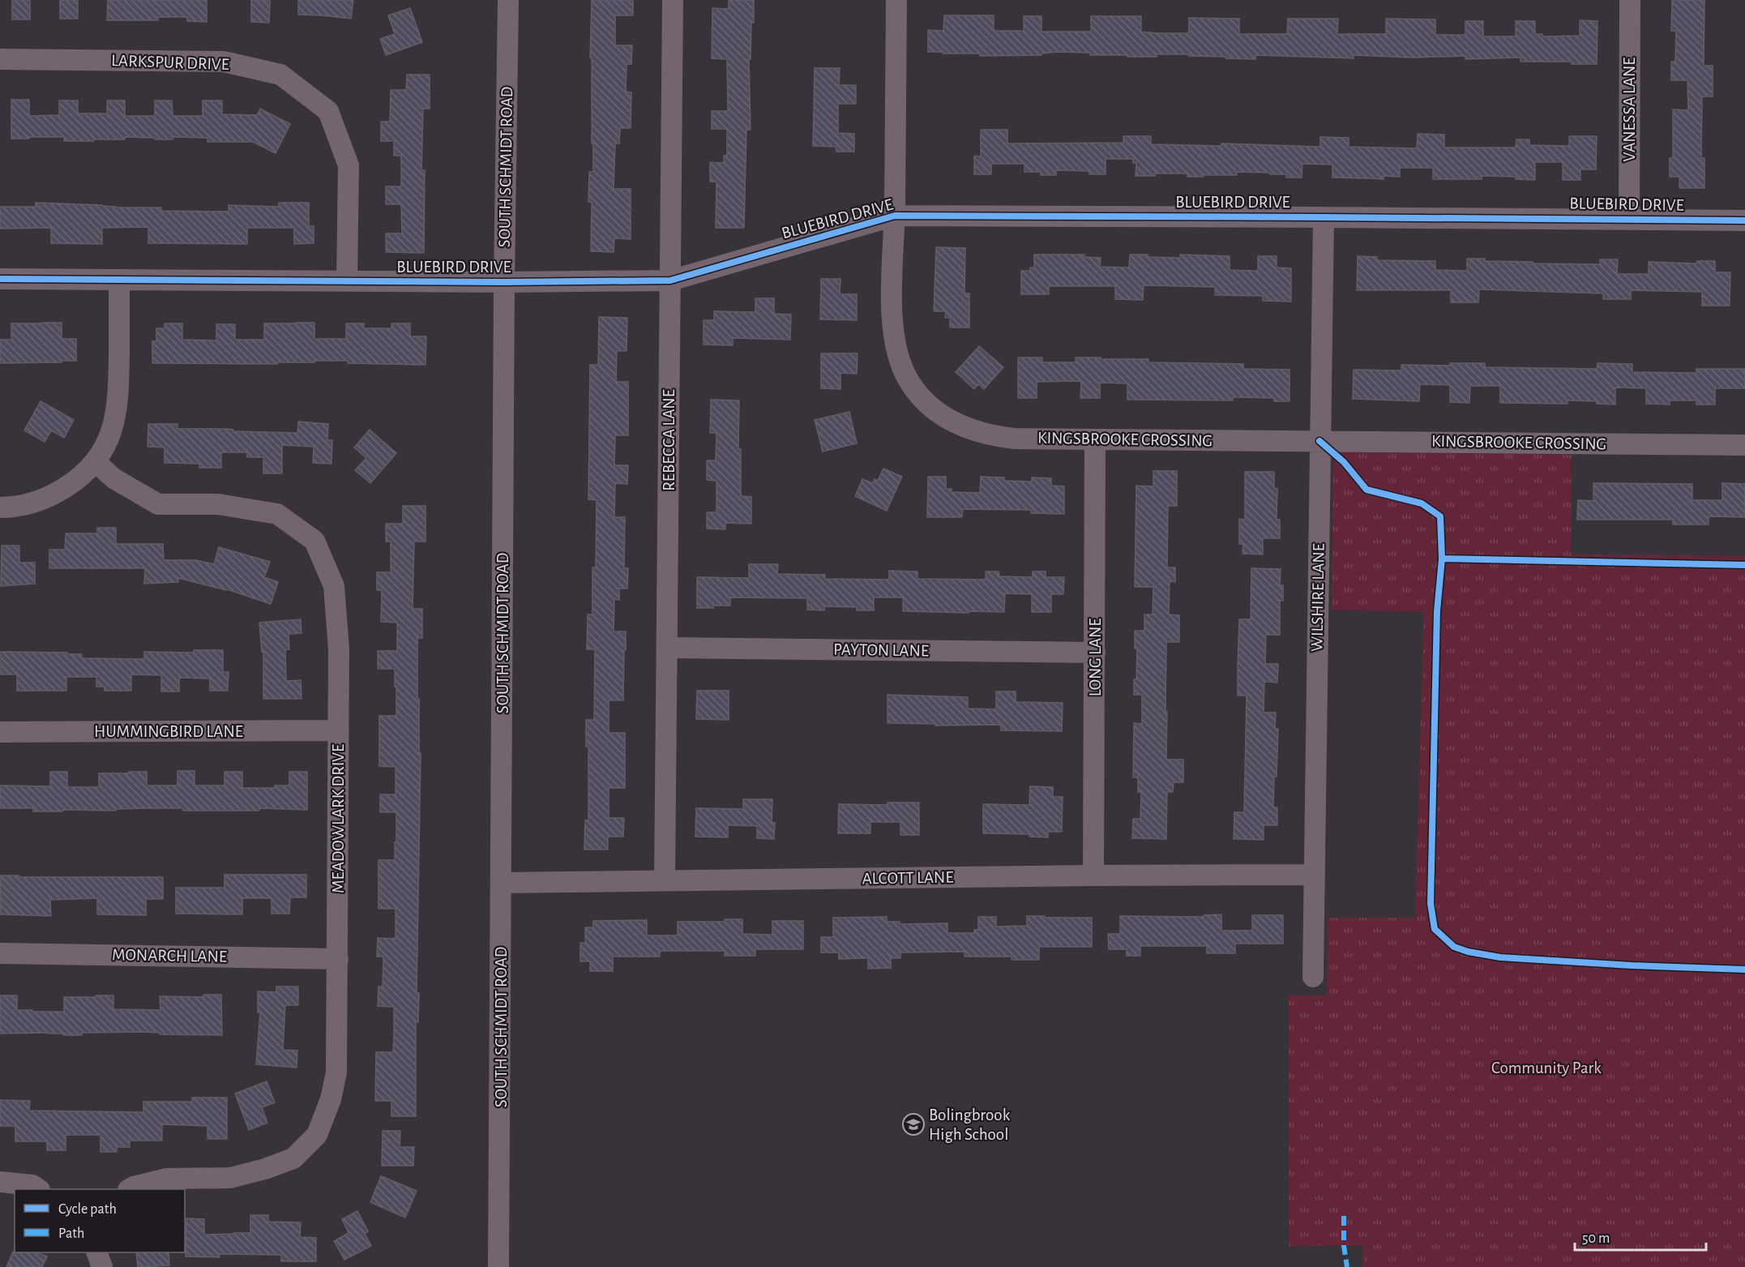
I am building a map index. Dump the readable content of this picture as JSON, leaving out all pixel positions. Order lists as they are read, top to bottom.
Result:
{
  "streets": {
    "street": [
      "LARKSPUR DRIVE",
      "VANESSA LANE",
      "SOUTH SCHMIDT ROAD",
      "BLUEBIRD DRIVE",
      "KINGSBROOKE CROSSING",
      "REBECCA LANE",
      "WILSHIRE LANE",
      "PAYTON LANE",
      "LONG LANE",
      "HUMMINGBIRD LANE",
      "MEADOWLARK DRIVE",
      "ALCOTT LANE",
      "MONARCH LANE"
    ]
  },
  "crossings": [
    ["LARKSPUR DRIVE", "BLUEBIRD DRIVE"],
    ["VANESSA LANE", "BLUEBIRD DRIVE"],
    ["SOUTH SCHMIDT ROAD", "BLUEBIRD DRIVE"],
    ["SOUTH SCHMIDT ROAD", "ALCOTT LANE"],
    ["BLUEBIRD DRIVE", "KINGSBROOKE CROSSING"],
    ["BLUEBIRD DRIVE", "REBECCA LANE"],
    ["BLUEBIRD DRIVE", "WILSHIRE LANE"],
    ["KINGSBROOKE CROSSING", "WILSHIRE LANE"],
    ["KINGSBROOKE CROSSING", "LONG LANE"],
    ["REBECCA LANE", "PAYTON LANE"],
    ["REBECCA LANE", "ALCOTT LANE"],
    ["WILSHIRE LANE", "ALCOTT LANE"],
    ["PAYTON LANE", "LONG LANE"],
    ["LONG LANE", "ALCOTT LANE"],
    ["HUMMINGBIRD LANE", "MEADOWLARK DRIVE"],
    ["MEADOWLARK DRIVE", "MONARCH LANE"]
  ],
  "parks": ["Community Park"],
  "places": {
    "school or university": ["Bolingbrook High School"]
  },
  "legend": ["Cycle path", "Path"],
  "scale_bar": "50 m"
}
